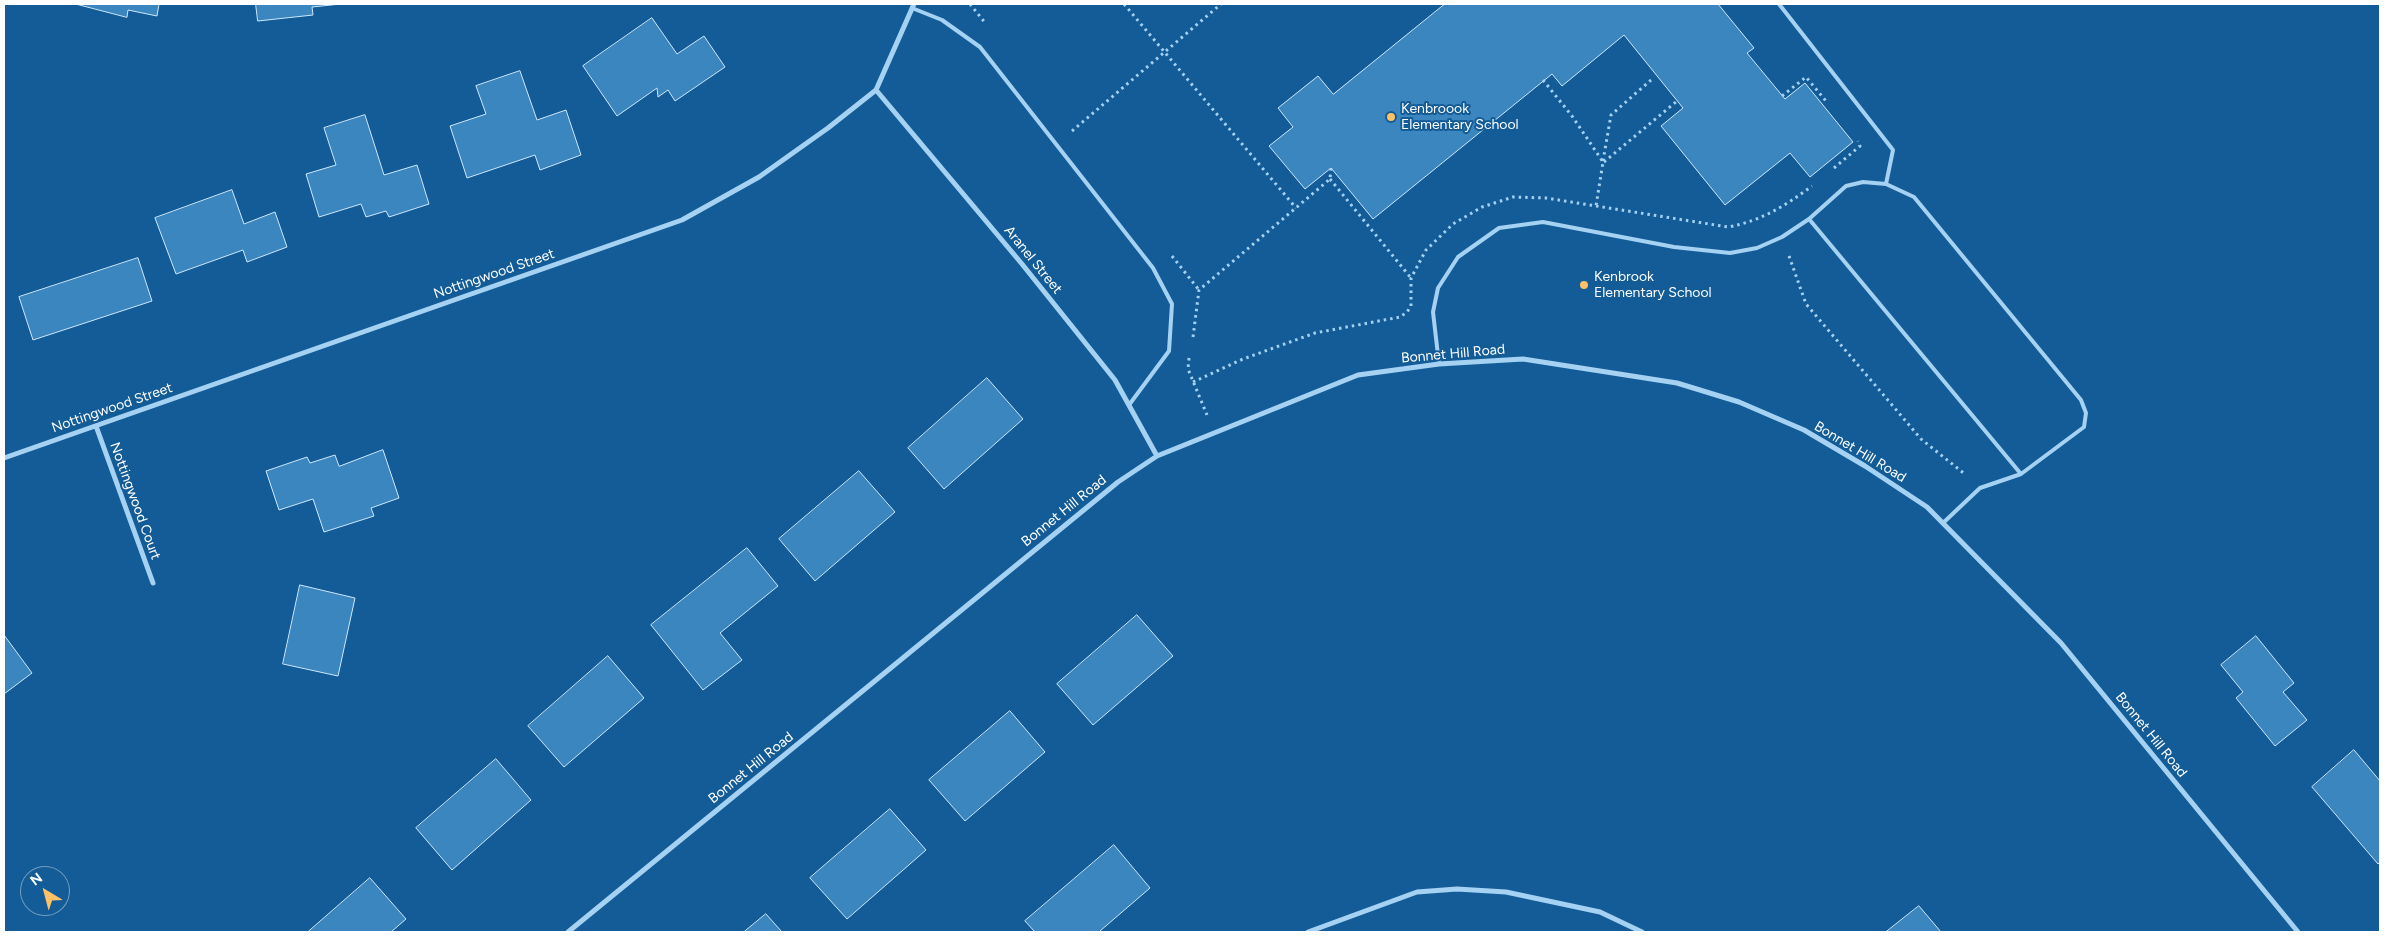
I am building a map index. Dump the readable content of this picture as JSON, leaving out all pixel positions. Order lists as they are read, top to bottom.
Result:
{
  "streets": {
    "street": [
      "Aranel Street",
      "Nottingwood Street",
      "Bonnet Hill Road",
      "Nottingwood Court"
    ]
  },
  "crossings": [
    ["Aranel Street", "Nottingwood Street"],
    ["Aranel Street", "Bonnet Hill Road"],
    ["Nottingwood Street", "Nottingwood Court"]
  ],
  "places": ["Kenbroook Elementary School", "Kenbrook Elementary School"],
  "north": "top left"
}
